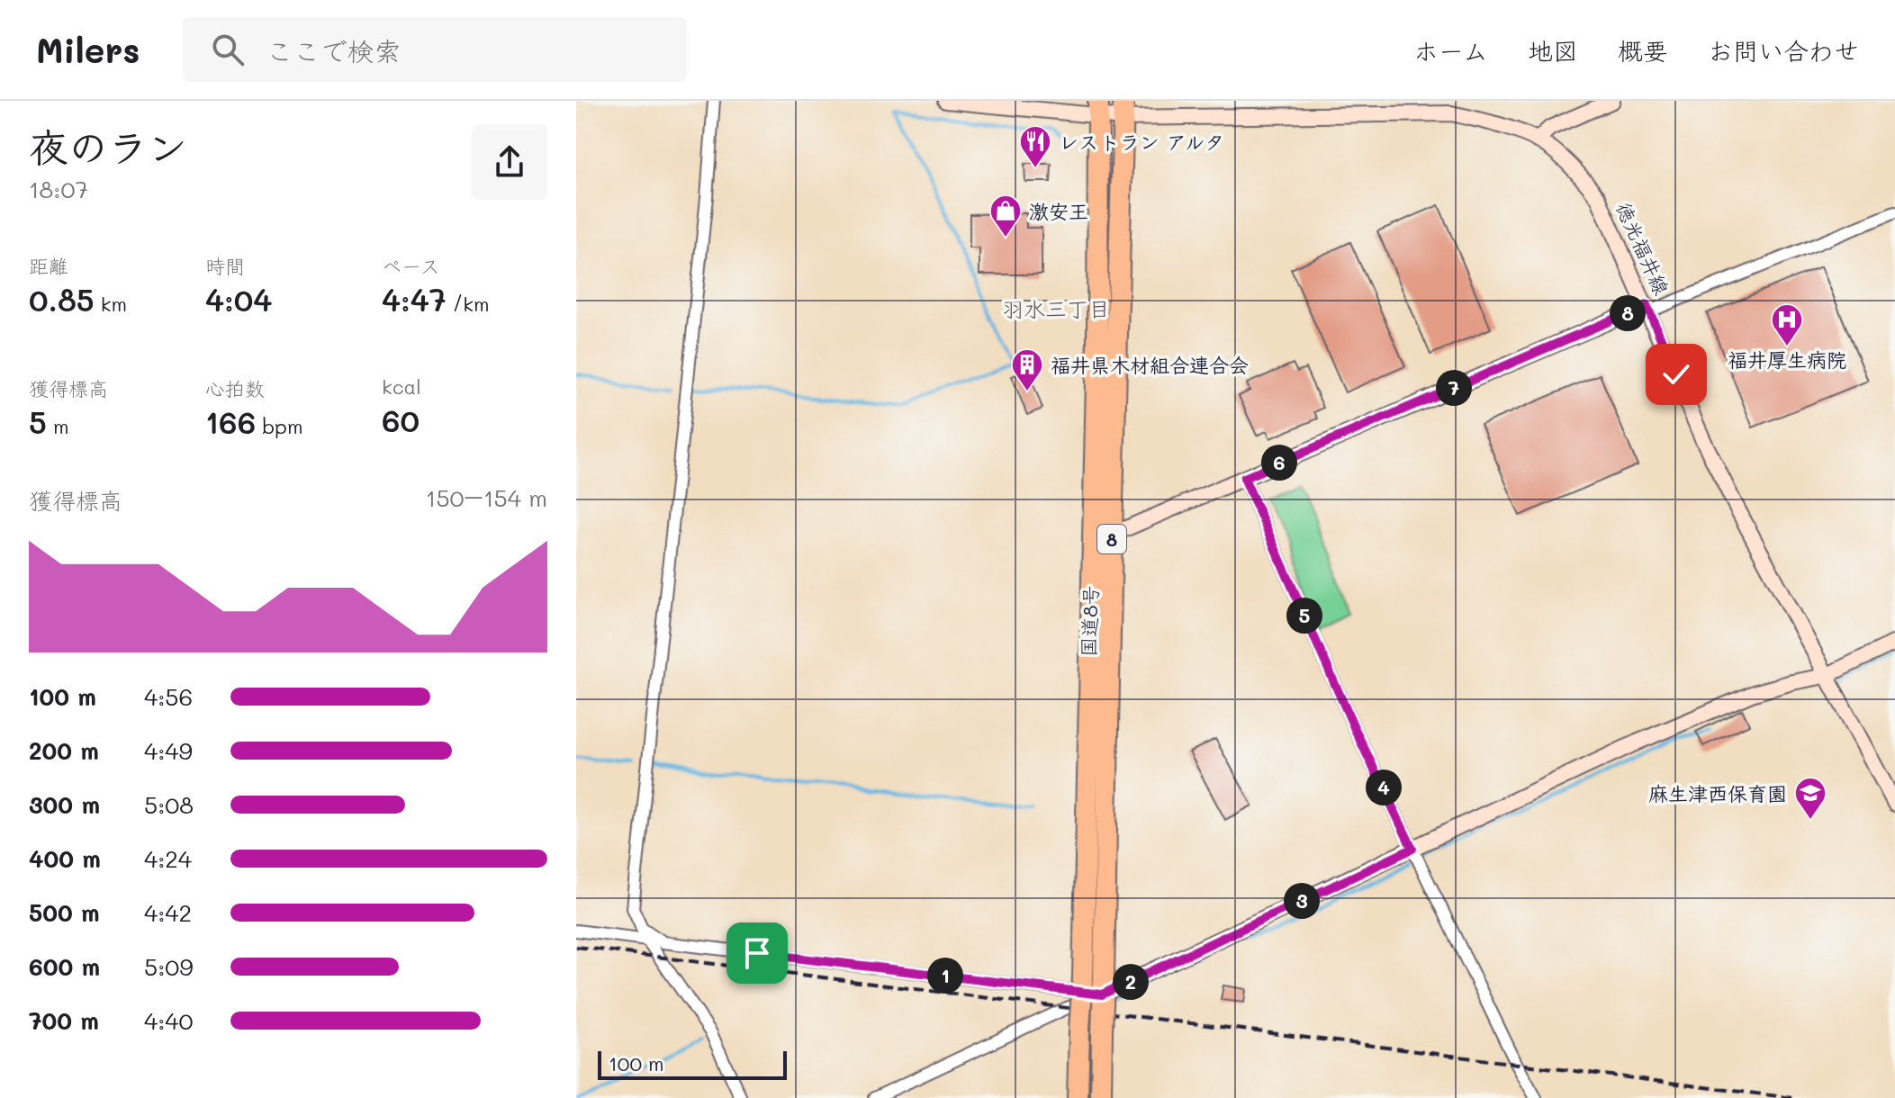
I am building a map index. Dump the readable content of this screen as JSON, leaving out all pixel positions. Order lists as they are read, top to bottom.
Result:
{
  "streets": {
    "highway": ["8", "国道8号"],
    "street": ["徳光福井線"]
  },
  "crossings": [
    ["徳光福井線", "国道8号"]
  ],
  "districts": ["羽水三丁目"],
  "places": {
    "restaurant": ["レストラン アルタ"],
    "shop": ["激安王"],
    "hospital": ["福井厚生病院"],
    "building": ["福井県木材組合連合会"],
    "school or university": ["麻生津西保育園"]
  },
  "scale_bar": "100 m",
  "page": {
    "header": "Milers",
    "search": "ここで検索",
    "nav": [
      "ホーム",
      "地図",
      "概要",
      "お問い合わせ"
    ],
    "heading": ["夜のラン", "18:07"],
    "stats": [
      ["距離", "0.85 km"],
      ["時間", "4:04"],
      ["ペース", "4:47 /km"],
      ["獲得標高", "5 m"],
      ["心拍数", "166 bpm"],
      ["kcal", "60"]
    ],
    "pins": [
      "8",
      "7",
      "6",
      "5",
      "4",
      "3",
      "1",
      "2"
    ],
    "chart": ["獲得標高", "150–154 m"],
    "list": [
      {
        "name": "100 m",
        "note": "4:56"
      },
      {
        "name": "200 m",
        "note": "4:49"
      },
      {
        "name": "300 m",
        "note": "5:08"
      },
      {
        "name": "400 m",
        "note": "4:24"
      },
      {
        "name": "500 m",
        "note": "4:42"
      },
      {
        "name": "600 m",
        "note": "5:09"
      },
      {
        "name": "700 m",
        "note": "4:40"
      }
    ],
    "scale": "100 m"
  }
}
